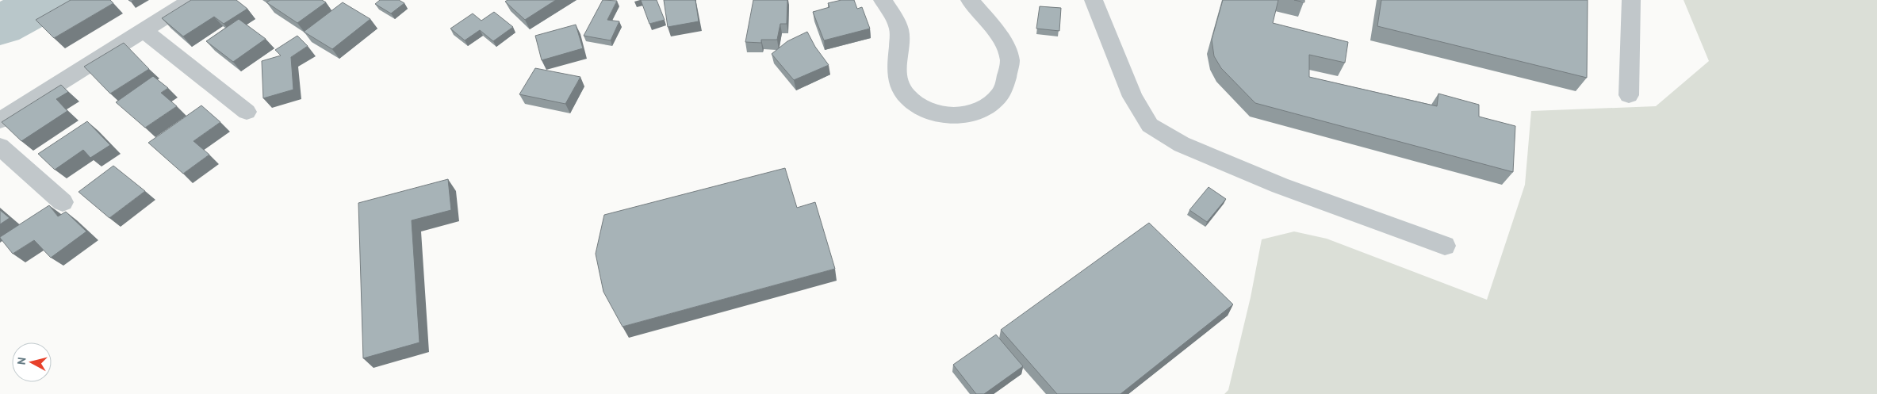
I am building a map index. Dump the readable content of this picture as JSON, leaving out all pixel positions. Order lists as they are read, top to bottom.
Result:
{
  "north": "left"
}
